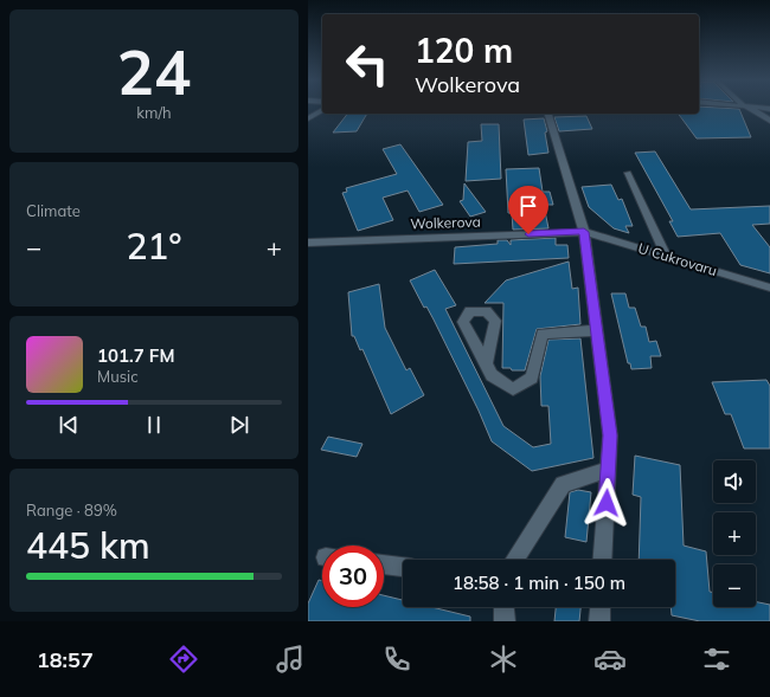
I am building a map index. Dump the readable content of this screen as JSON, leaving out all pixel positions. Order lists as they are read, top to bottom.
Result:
{
  "streets": {
    "street": ["Wolkerova", "U Cukrovaru"]
  },
  "crossings": [
    ["Wolkerova", "U Cukrovaru"]
  ],
  "page": {
    "tile": [
      ["24", "km/h"],
      "Climate",
      ["Range · 89%", "445 km"]
    ],
    "turn": ["120 m", "Wolkerova"],
    "heat": ["−", "21°", "+"],
    "song": ["101.7 FM", "Music"],
    "map_buttons": ["+", "−"],
    "limit": "30",
    "trip": "18:58 · 1 min · 150 m",
    "tabs": "18:57"
  }
}
